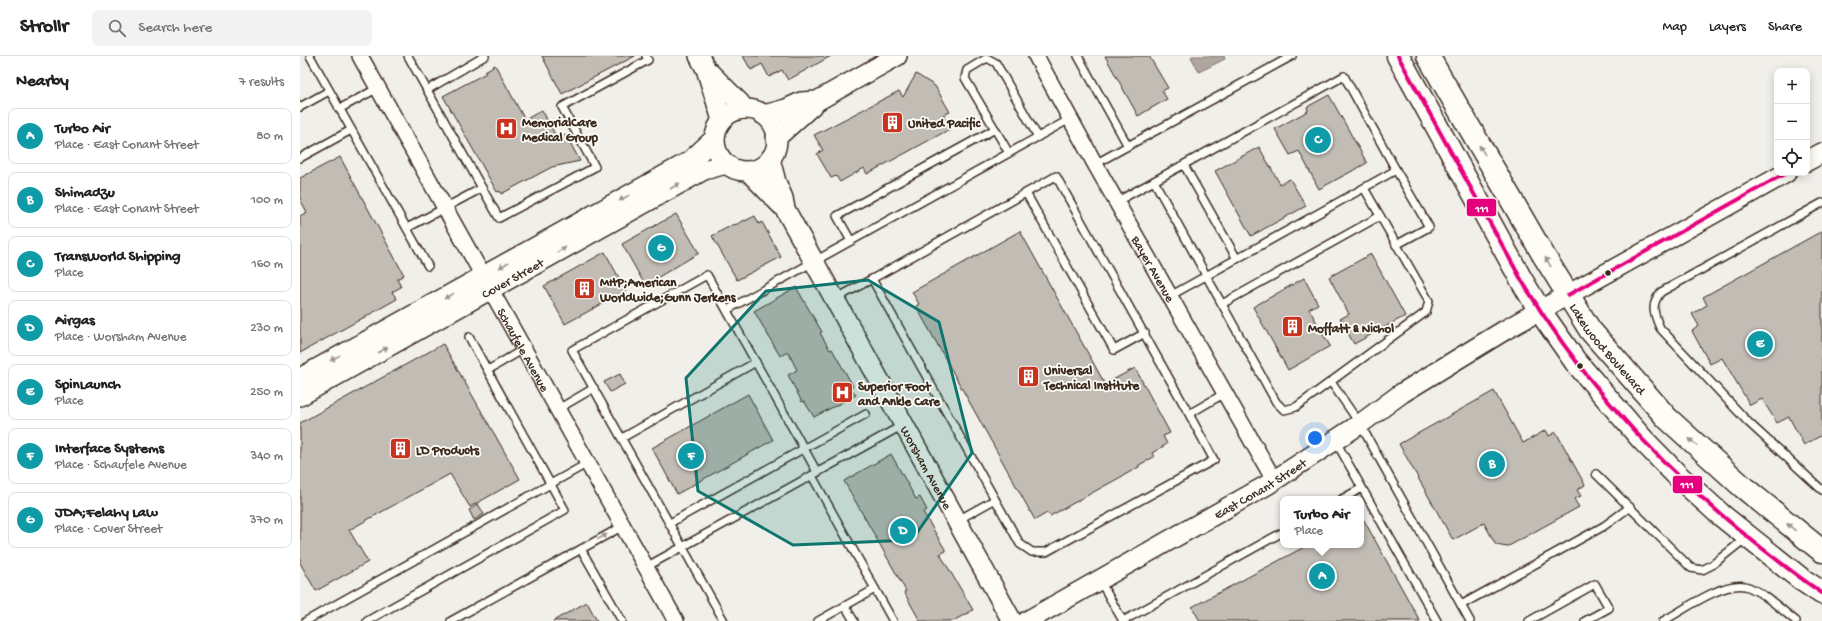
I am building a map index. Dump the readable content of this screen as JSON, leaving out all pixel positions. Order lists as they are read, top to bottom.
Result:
{
  "streets": {
    "main road": ["Lakewood Boulevard"],
    "street": [
      "Bayer Avenue",
      "Cover Street",
      "Schaufele Avenue",
      "Worsham Avenue",
      "East Conant Street"
    ]
  },
  "crossings": [
    ["Bayer Avenue", "East Conant Street"],
    ["Cover Street", "Schaufele Avenue"],
    ["Cover Street", "Worsham Avenue"],
    ["Lakewood Boulevard", "East Conant Street"]
  ],
  "places": {
    "building": [
      "United Pacific",
      "MHP;American Worldwide;Gunn Jerkens",
      "Moffatt & Nichol",
      "Universal Technical Institute",
      "LD Products"
    ],
    "hospital": ["MemorialCare Medical Group", "Superior Foot and Ankle Care"]
  },
  "lines": ["transit line 111"],
  "page": {
    "header": "Strollr",
    "search": "Search here",
    "nav": ["Map", "Layers", "Share"],
    "heading": ["Nearby", "7 results"],
    "map_buttons": ["+", "−"],
    "list": [
      {
        "mark": "A",
        "name": "Turbo Air",
        "note": "Place · East Conant Street",
        "value": "80 m"
      },
      {
        "mark": "B",
        "name": "Shimadzu",
        "note": "Place · East Conant Street",
        "value": "100 m"
      },
      {
        "mark": "C",
        "name": "TransWorld Shipping",
        "note": "Place",
        "value": "160 m"
      },
      {
        "mark": "D",
        "name": "Airgas",
        "note": "Place · Worsham Avenue",
        "value": "230 m"
      },
      {
        "mark": "E",
        "name": "SpinLaunch",
        "note": "Place",
        "value": "250 m"
      },
      {
        "mark": "F",
        "name": "Interface Systems",
        "note": "Place · Schaufele Avenue",
        "value": "340 m"
      },
      {
        "mark": "G",
        "name": "JDA;Felahy Law",
        "note": "Place · Cover Street",
        "value": "370 m"
      }
    ],
    "pins": [
      "C",
      "G",
      "E",
      "F",
      "B",
      "D",
      "A"
    ],
    "popup": ["Turbo Air", "Place"]
  }
}
